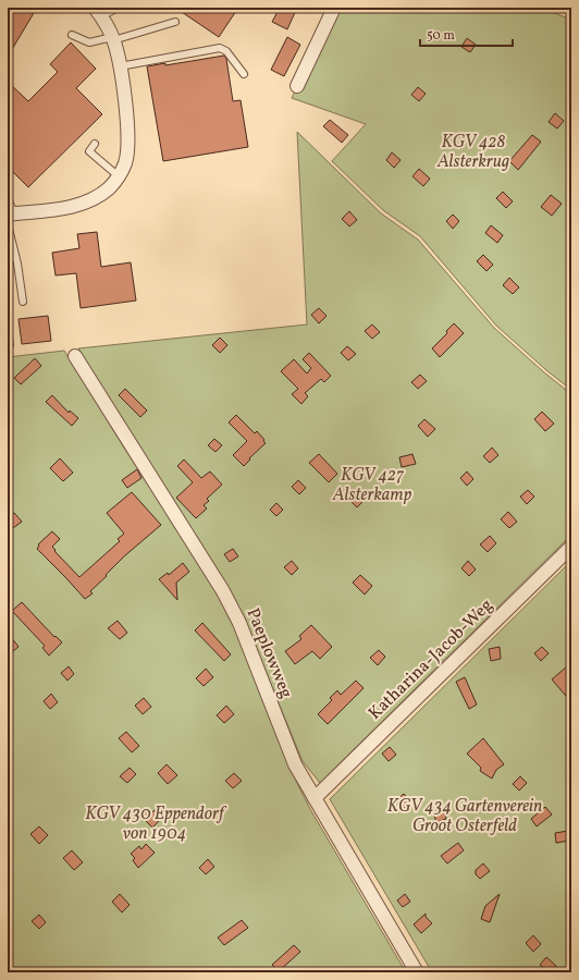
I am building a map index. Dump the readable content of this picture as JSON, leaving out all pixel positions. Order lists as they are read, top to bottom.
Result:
{
  "streets": {
    "street": ["Paeplowweg", "Katharina-Jacob-Weg"]
  },
  "crossings": [
    ["Paeplowweg", "Katharina-Jacob-Weg"]
  ],
  "parks": [
    "KGV 428 Alsterkrug",
    "KGV 427 Alsterkamp",
    "KGV 434 Gartenverein Groot Osterfeld",
    "KGV 430 Eppendorf von 1904"
  ],
  "scale_bar": "50 m"
}
